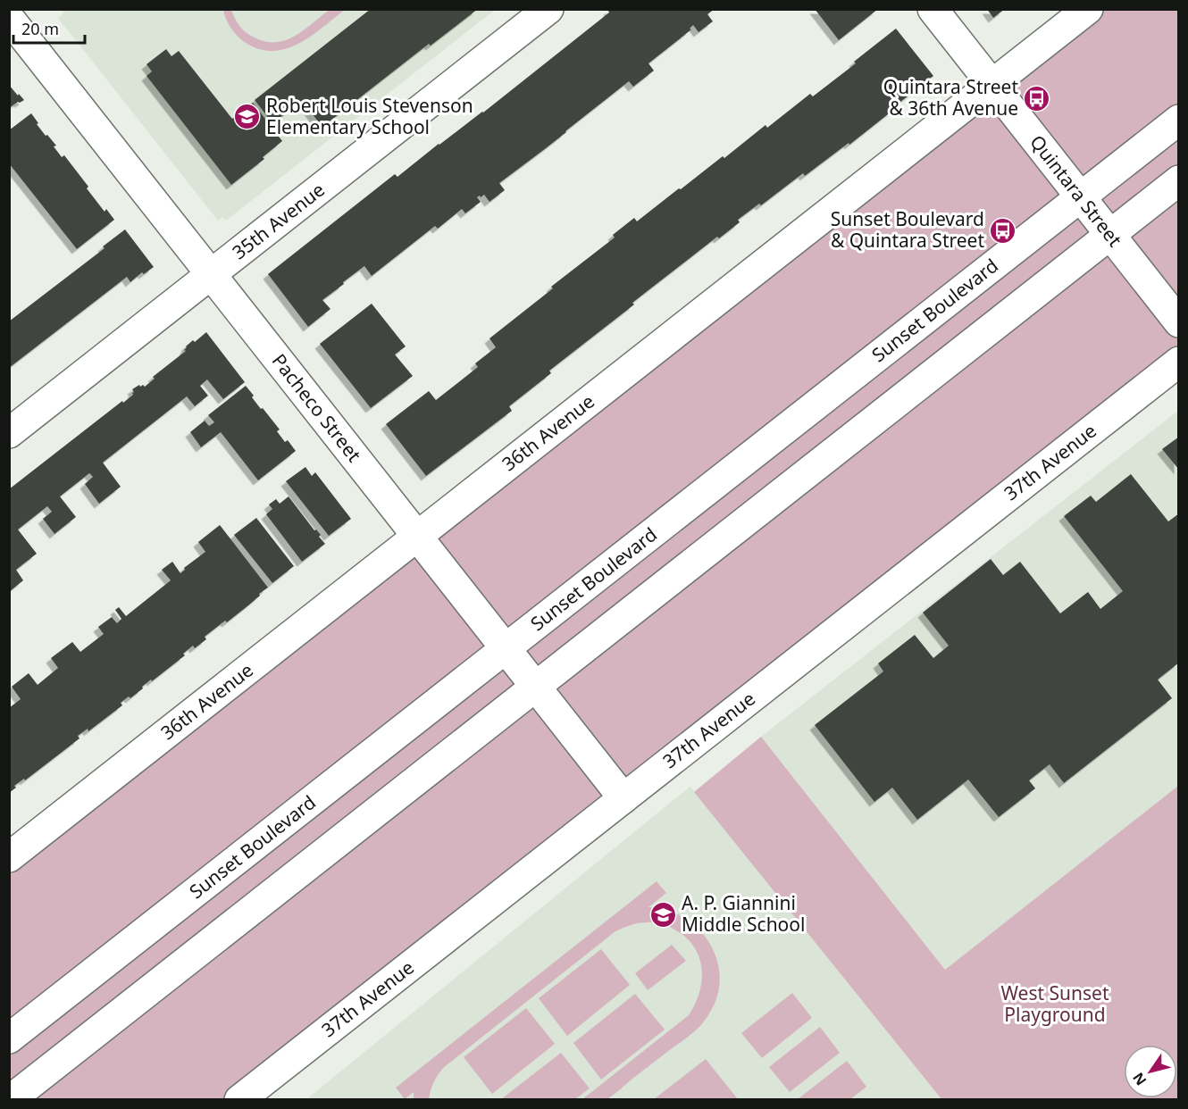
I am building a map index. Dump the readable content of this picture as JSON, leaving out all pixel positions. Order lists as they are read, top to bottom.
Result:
{
  "streets": {
    "street": [
      "Quintara Street",
      "35th Avenue",
      "Sunset Boulevard",
      "Pacheco Street",
      "36th Avenue",
      "37th Avenue"
    ]
  },
  "crossings": [
    ["Quintara Street", "Sunset Boulevard"],
    ["Quintara Street", "36th Avenue"],
    ["35th Avenue", "Pacheco Street"],
    ["Sunset Boulevard", "Pacheco Street"],
    ["Pacheco Street", "36th Avenue"],
    ["Pacheco Street", "37th Avenue"]
  ],
  "parks": ["West Sunset Playground"],
  "places": {
    "bus stop": ["Quintara Street & 36th Avenue", "Sunset Boulevard & Quintara Street"],
    "school or university": ["Robert Louis Stevenson Elementary School", "A. P. Giannini Middle School"]
  },
  "scale_bar": "20 m",
  "north": "bottom left"
}
